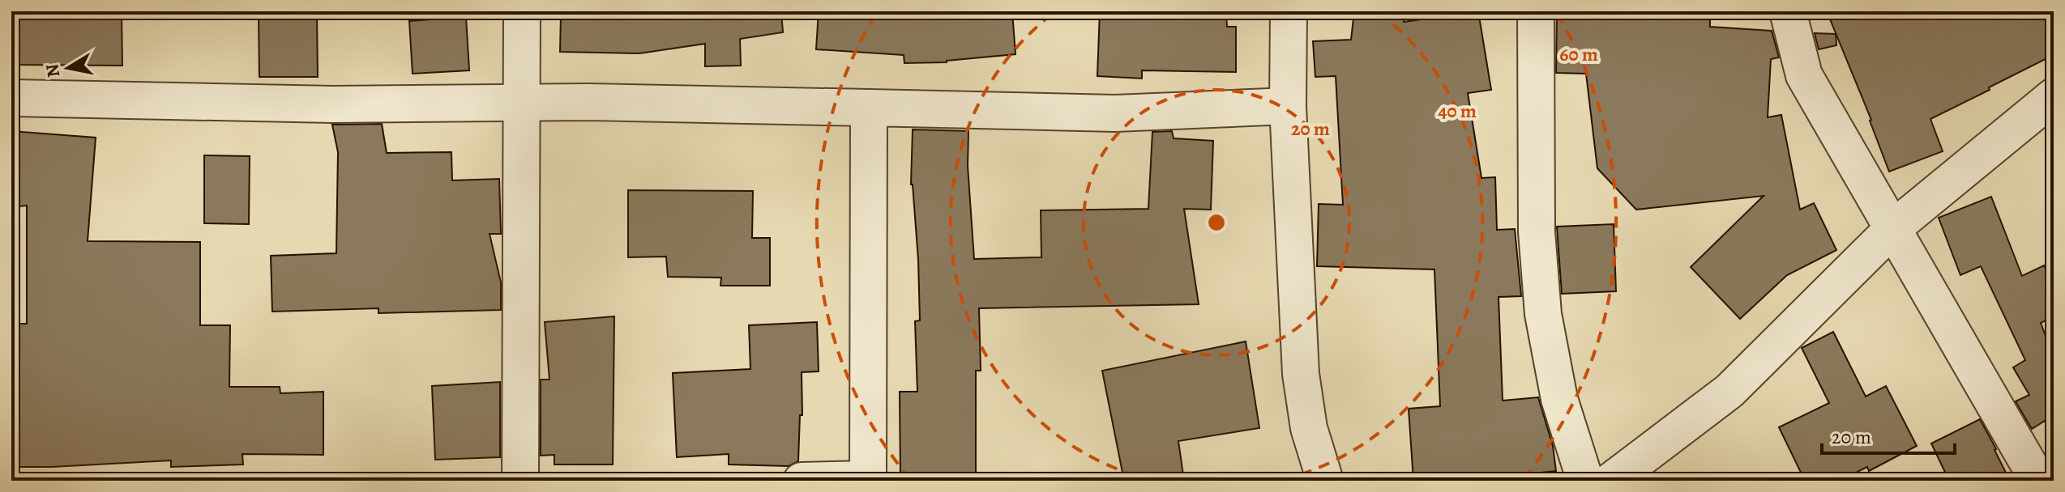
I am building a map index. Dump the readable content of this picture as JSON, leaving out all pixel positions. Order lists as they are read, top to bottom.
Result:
{
  "scale_bar": "20 m",
  "north": "left",
  "rings": ["60 m", "40 m", "20 m"]
}
